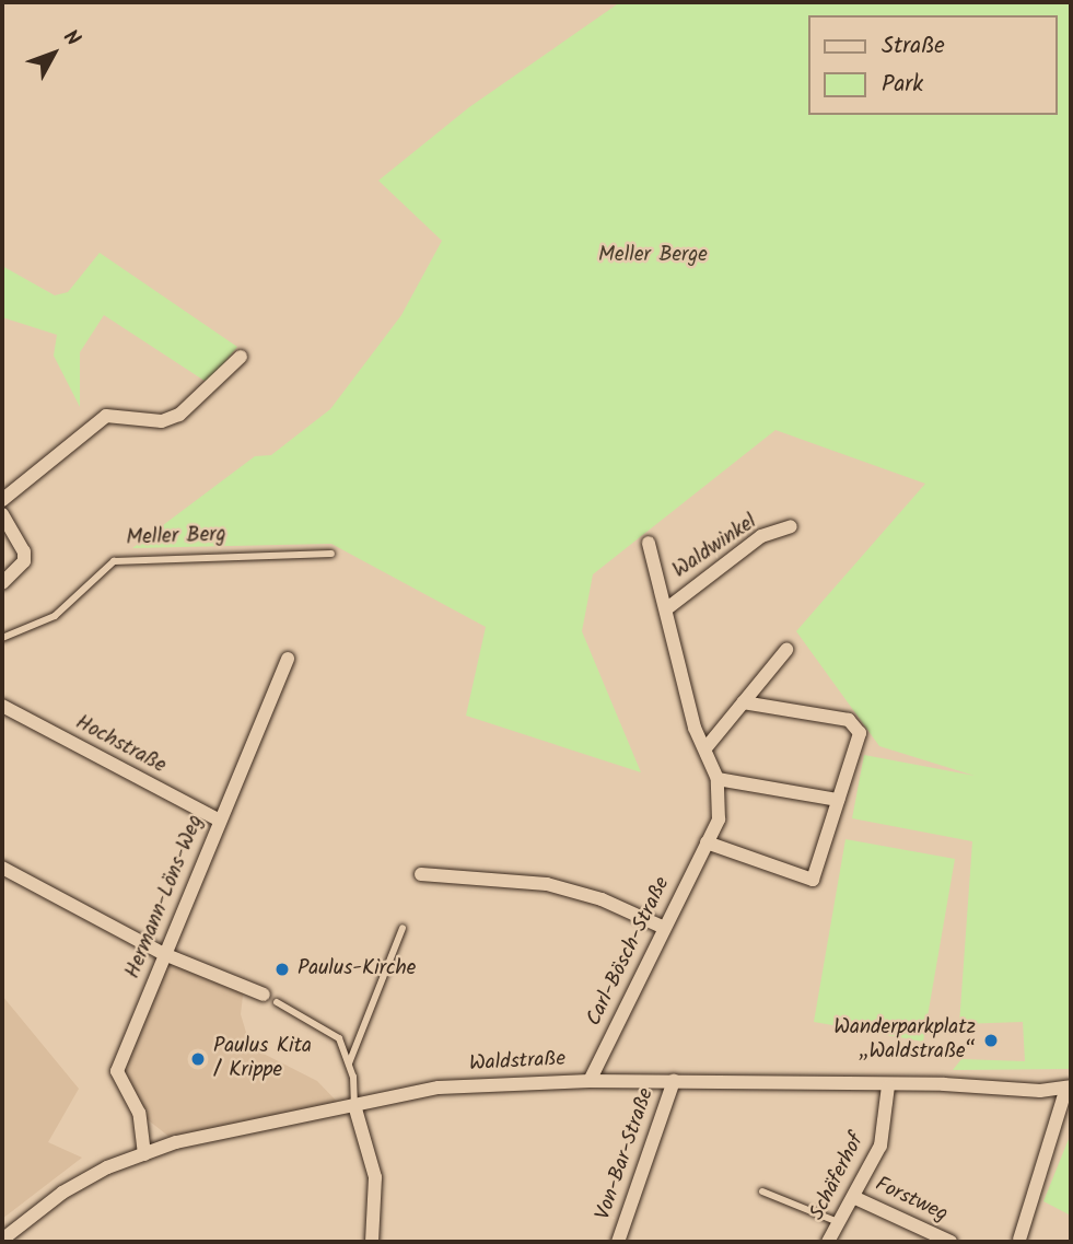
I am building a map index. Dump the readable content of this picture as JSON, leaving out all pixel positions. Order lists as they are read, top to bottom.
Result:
{
  "streets": {
    "street": [
      "Waldwinkel",
      "Hochstraße",
      "Hermann-Löns-Weg",
      "Carl-Bösch-Straße",
      "Waldstraße",
      "Von-Bar-Straße",
      "Schäferhof",
      "Forstweg"
    ],
    "lane": ["Meller Berg"]
  },
  "crossings": [
    ["Waldwinkel", "Carl-Bösch-Straße"],
    ["Hochstraße", "Hermann-Löns-Weg"],
    ["Hermann-Löns-Weg", "Waldstraße"],
    ["Carl-Bösch-Straße", "Waldstraße"],
    ["Waldstraße", "Von-Bar-Straße"],
    ["Waldstraße", "Schäferhof"],
    ["Schäferhof", "Forstweg"]
  ],
  "parks": ["Meller Berge"],
  "places": ["Paulus-Kirche", "Wanderparkplatz „Waldstraße“", "Paulus Kita / Krippe"],
  "legend": ["Straße", "Park"],
  "north": "top right"
}
